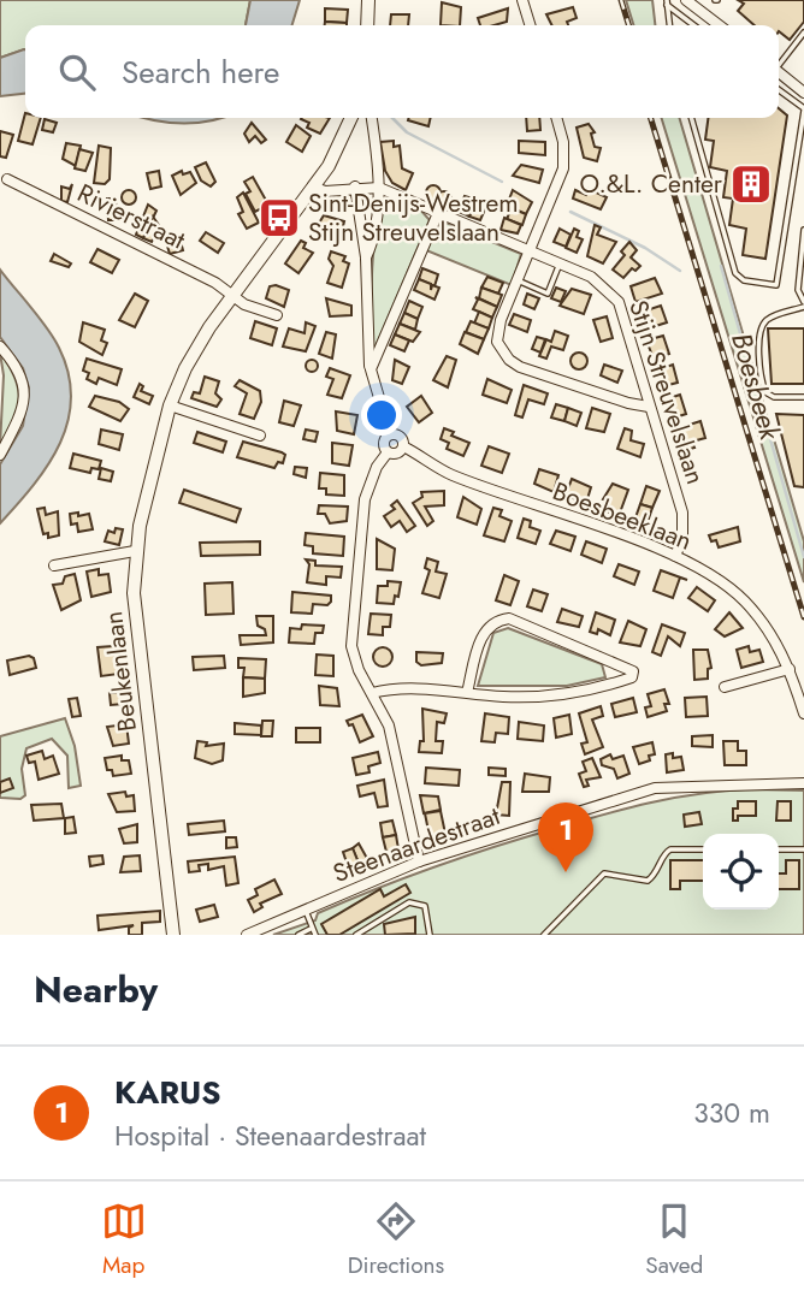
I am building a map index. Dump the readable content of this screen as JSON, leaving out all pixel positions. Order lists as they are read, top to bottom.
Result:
{
  "streets": {
    "street": [
      "Rivierstraat",
      "Stijn Streuvelslaan",
      "Boesbeeklaan",
      "Beukenlaan",
      "Steenaardestraat"
    ]
  },
  "crossings": [
    ["Rivierstraat", "Beukenlaan"],
    ["Stijn Streuvelslaan", "Boesbeeklaan"]
  ],
  "water": ["Boesbeek"],
  "places": {
    "building": ["O.&L. Center"],
    "bus stop": ["Sint-Denijs-Westrem Stijn Streuvelslaan"]
  },
  "page": {
    "search": "Search here",
    "pins": "1",
    "heading": "Nearby",
    "list": [
      {
        "mark": "1",
        "name": "KARUS",
        "note": "Hospital · Steenaardestraat",
        "value": "330 m"
      }
    ],
    "nav": ["Map", "Directions", "Saved"]
  }
}
